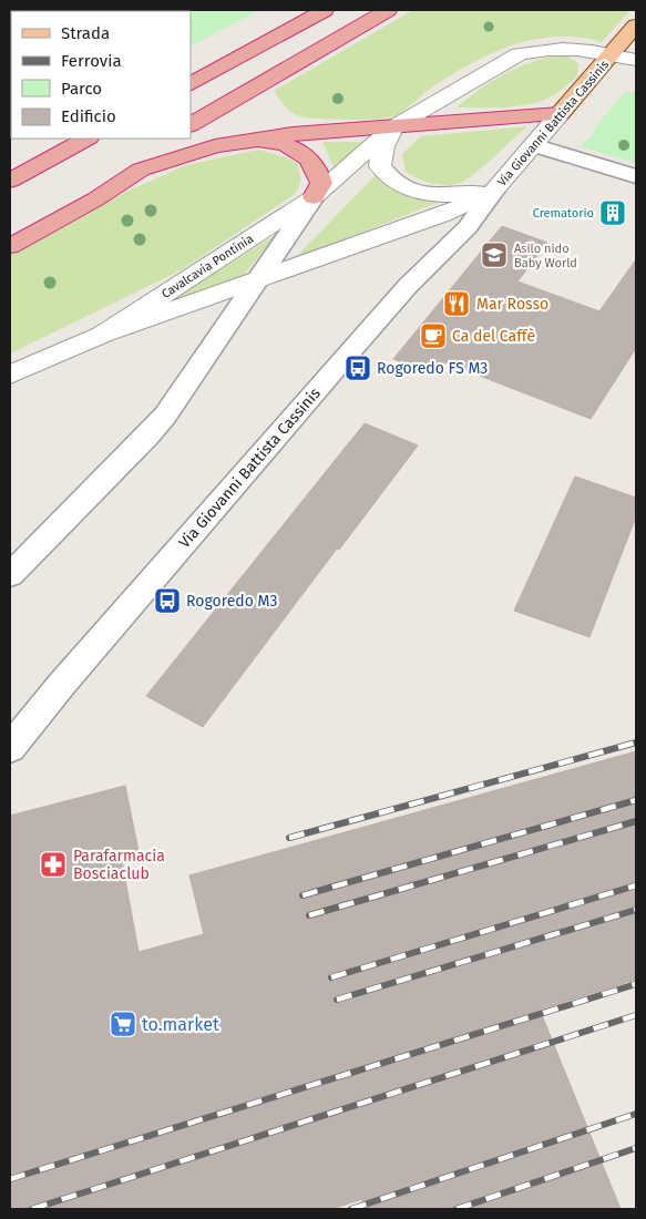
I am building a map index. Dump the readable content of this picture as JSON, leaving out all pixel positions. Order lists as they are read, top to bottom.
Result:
{
  "streets": {
    "main road": ["Via Giovanni Battista Cassinis"],
    "street": ["Cavalcavia Pontinia"]
  },
  "crossings": [
    ["Via Giovanni Battista Cassinis", "Cavalcavia Pontinia"]
  ],
  "places": {
    "building": ["Crematorio"],
    "school or university": ["Asilo nido Baby World"],
    "restaurant": ["Mar Rosso"],
    "cafe": ["Ca del Caffè"],
    "bus stop": ["Rogoredo FS M3", "Rogoredo M3"],
    "pharmacy": ["Parafarmacia Bosciaclub"],
    "supermarket": ["to.market"]
  },
  "legend": [
    "Strada",
    "Ferrovia",
    "Parco",
    "Edificio"
  ]
}
